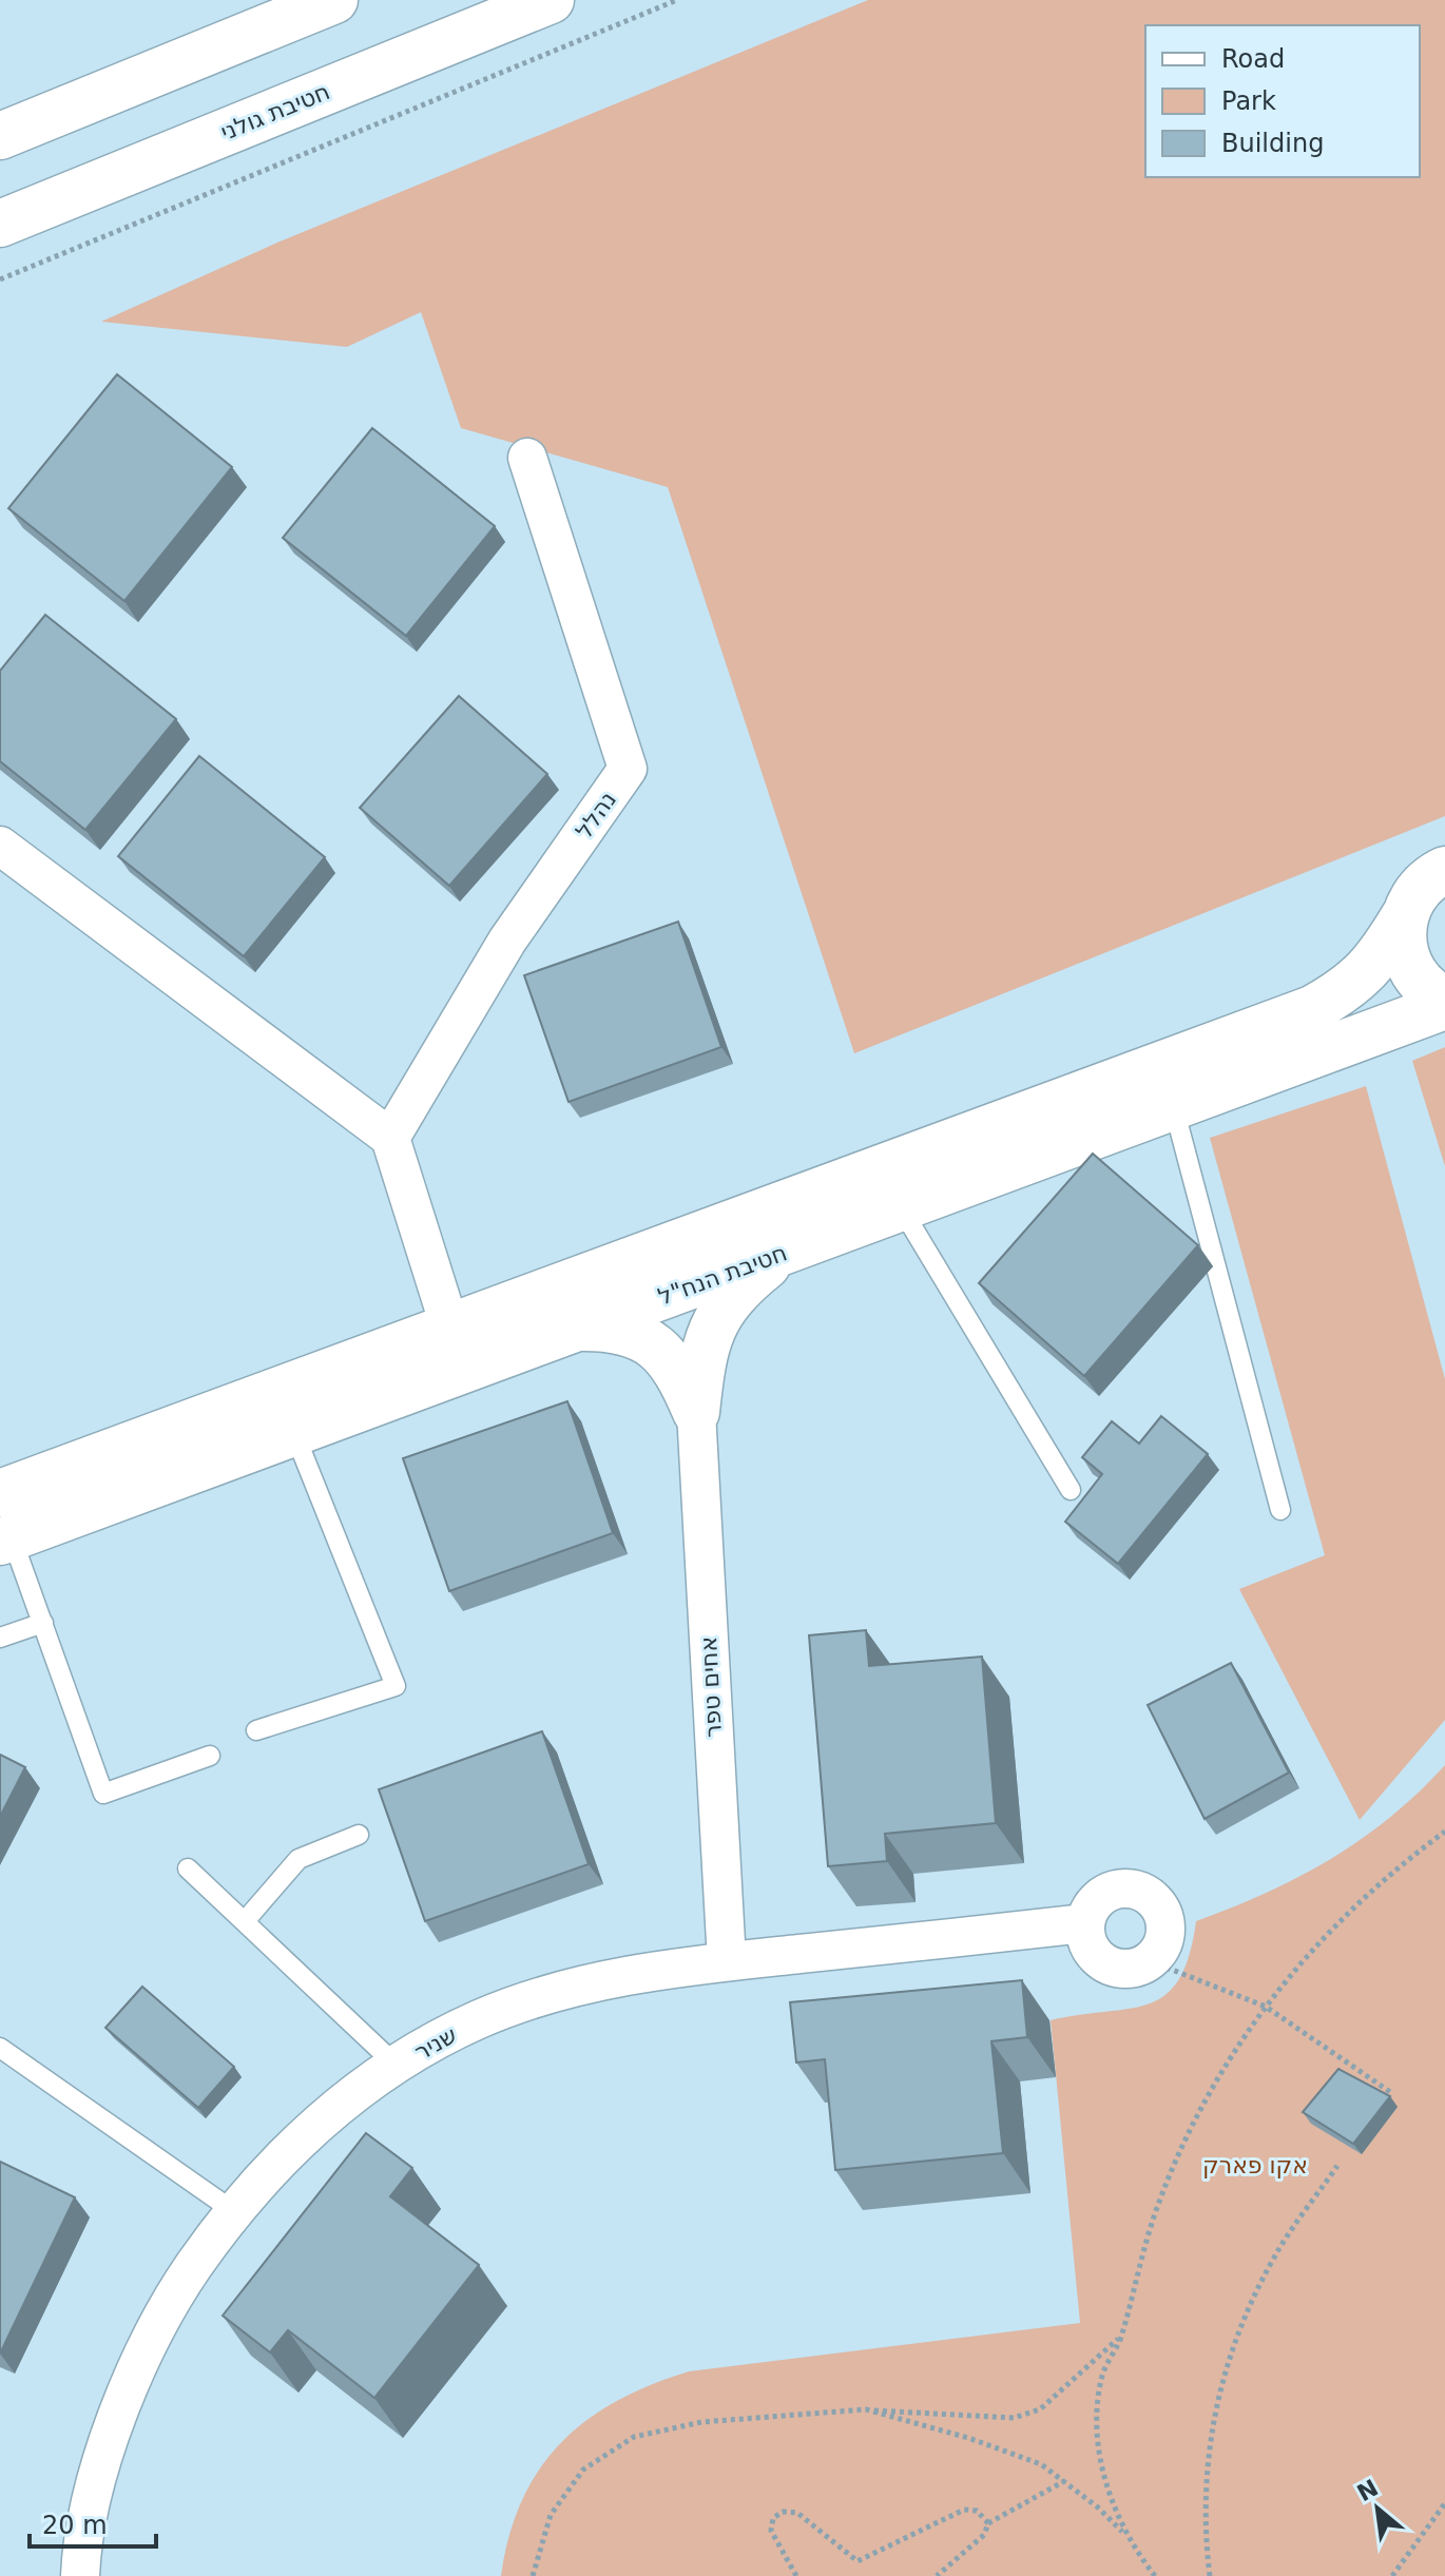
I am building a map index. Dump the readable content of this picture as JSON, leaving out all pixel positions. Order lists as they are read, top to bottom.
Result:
{
  "streets": {
    "street": [
      "חטיבת גולני",
      "נהלל",
      "חטיבת הנח\"ל",
      "אחים טפר",
      "שניר"
    ]
  },
  "crossings": [
    ["אחים טפר", "שניר"]
  ],
  "parks": ["אקו פארק"],
  "legend": ["Road", "Park", "Building"],
  "scale_bar": "20 m",
  "north": "top left"
}
